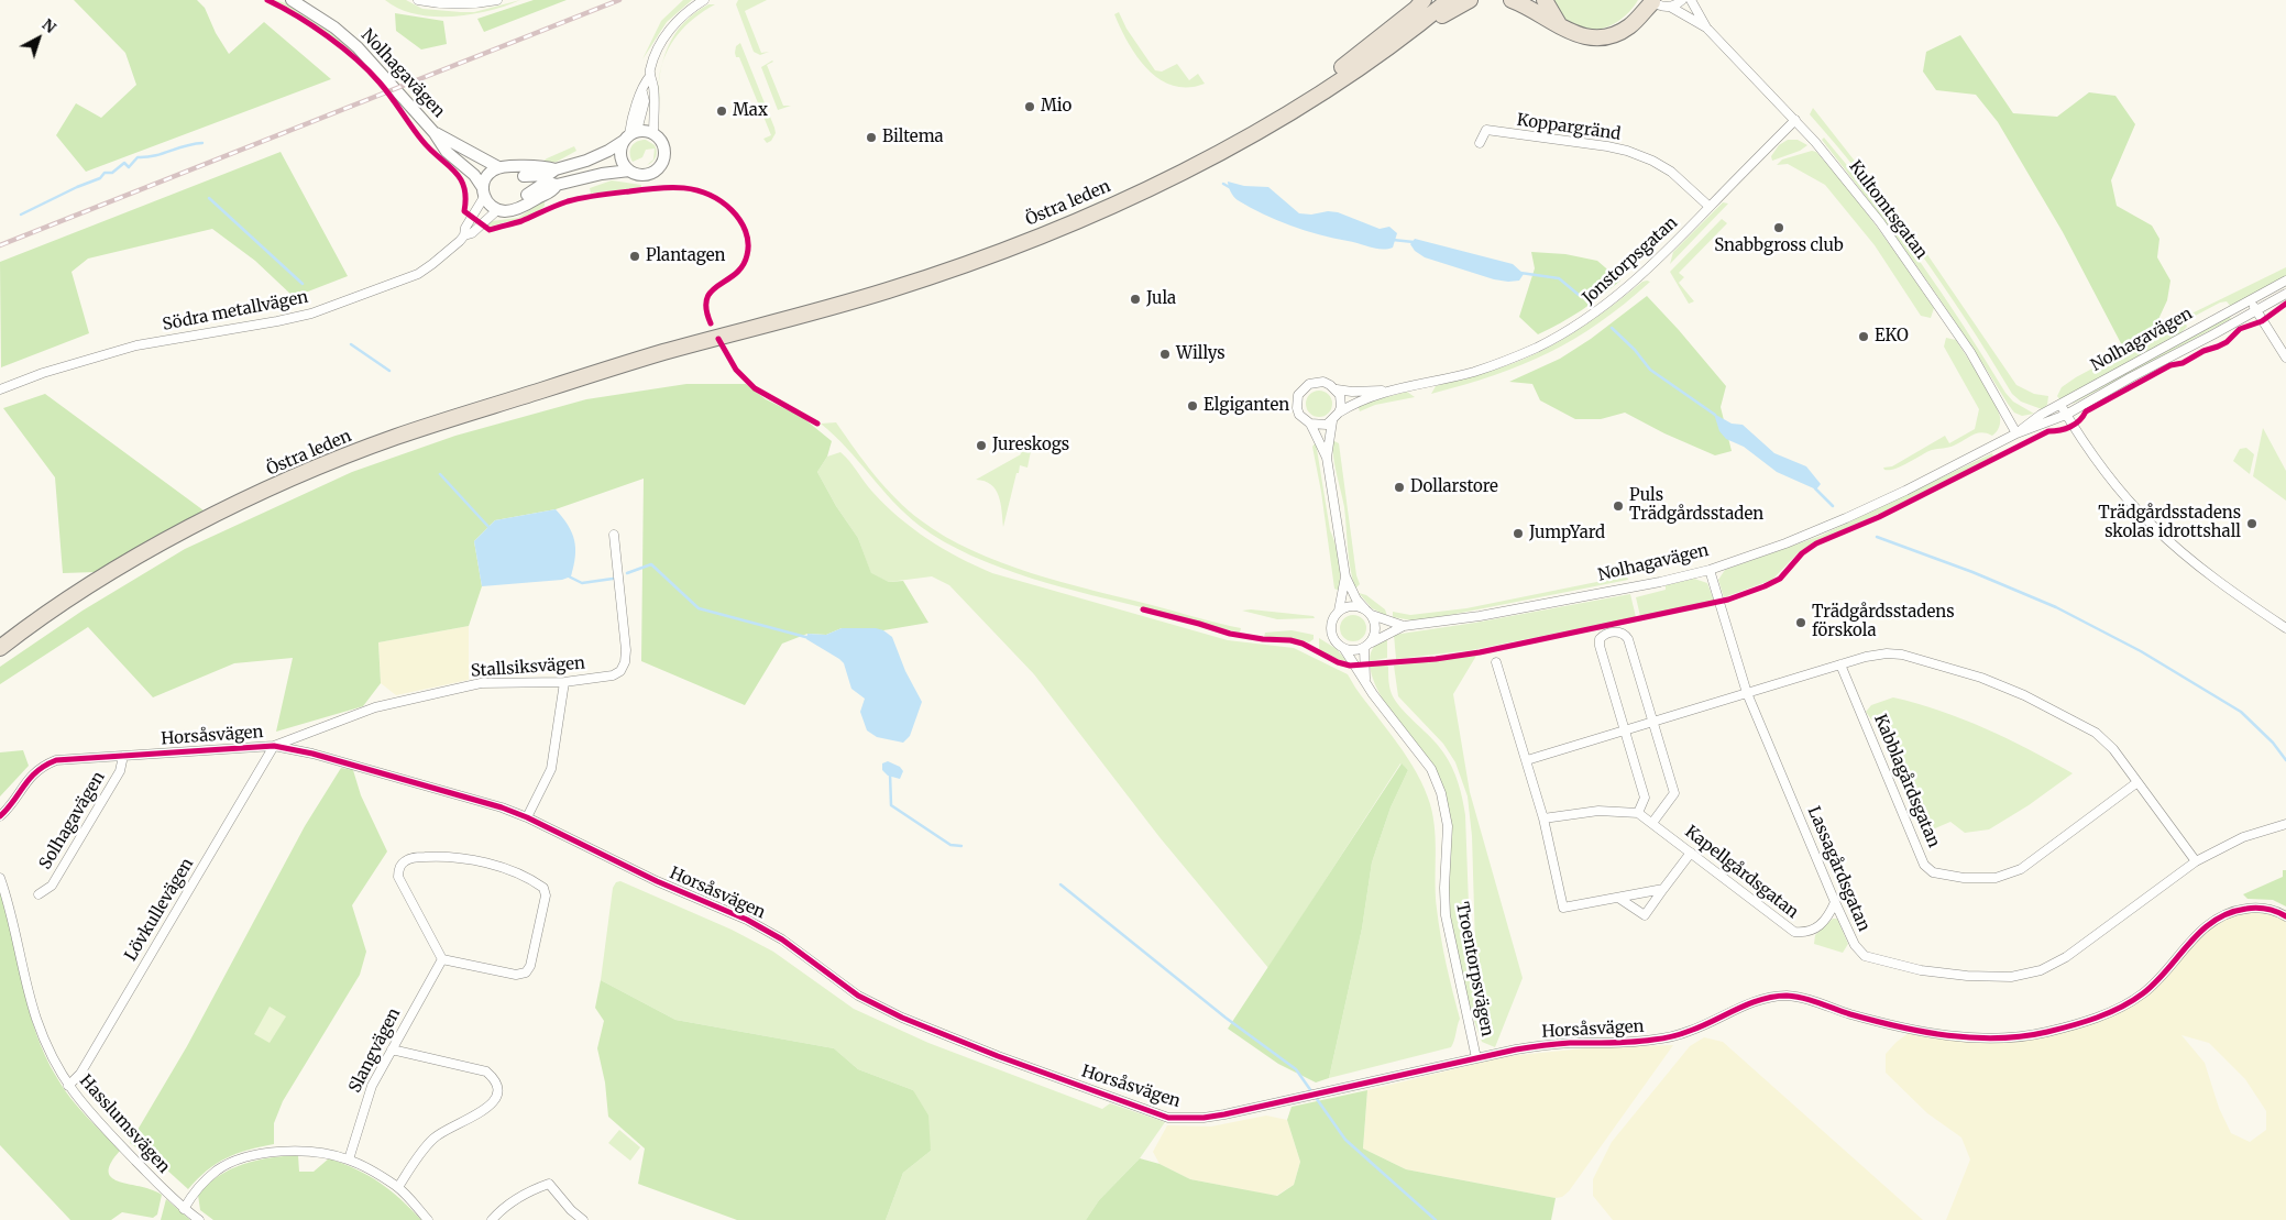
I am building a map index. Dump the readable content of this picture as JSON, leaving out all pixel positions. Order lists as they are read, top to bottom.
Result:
{
  "streets": {
    "highway": ["Östra leden"],
    "street": [
      "Nolhagavägen",
      "Koppargränd",
      "Kultomtsgatan",
      "Jonstorpsgatan",
      "Södra metallvägen",
      "Stallsiksvägen",
      "Horsåsvägen",
      "Kabblagårdsgatan",
      "Solhagavägen",
      "Lassagårdsgatan",
      "Kapellgårdsgatan",
      "Lövkullevägen",
      "Troentorpsvägen",
      "Slangvägen",
      "Hasslumsvägen"
    ]
  },
  "crossings": [
    ["Nolhagavägen", "Kultomtsgatan"],
    ["Nolhagavägen", "Jonstorpsgatan"],
    ["Nolhagavägen", "Södra metallvägen"],
    ["Nolhagavägen", "Lassagårdsgatan"],
    ["Nolhagavägen", "Troentorpsvägen"],
    ["Koppargränd", "Jonstorpsgatan"],
    ["Kultomtsgatan", "Jonstorpsgatan"],
    ["Jonstorpsgatan", "Troentorpsvägen"],
    ["Stallsiksvägen", "Horsåsvägen"],
    ["Stallsiksvägen", "Lövkullevägen"],
    ["Horsåsvägen", "Solhagavägen"],
    ["Horsåsvägen", "Lövkullevägen"],
    ["Horsåsvägen", "Troentorpsvägen"],
    ["Lassagårdsgatan", "Kapellgårdsgatan"],
    ["Lövkullevägen", "Hasslumsvägen"]
  ],
  "places": [
    "Mio",
    "Max",
    "Biltema",
    "Snabbgross club",
    "Plantagen",
    "Jula",
    "EKO",
    "Willys",
    "Elgiganten",
    "Jureskogs",
    "Dollarstore",
    "Puls Trädgårdsstaden",
    "Trädgårdsstadens skolas idrottshall",
    "JumpYard",
    "Trädgårdsstadens förskola"
  ],
  "north": "top right"
}
